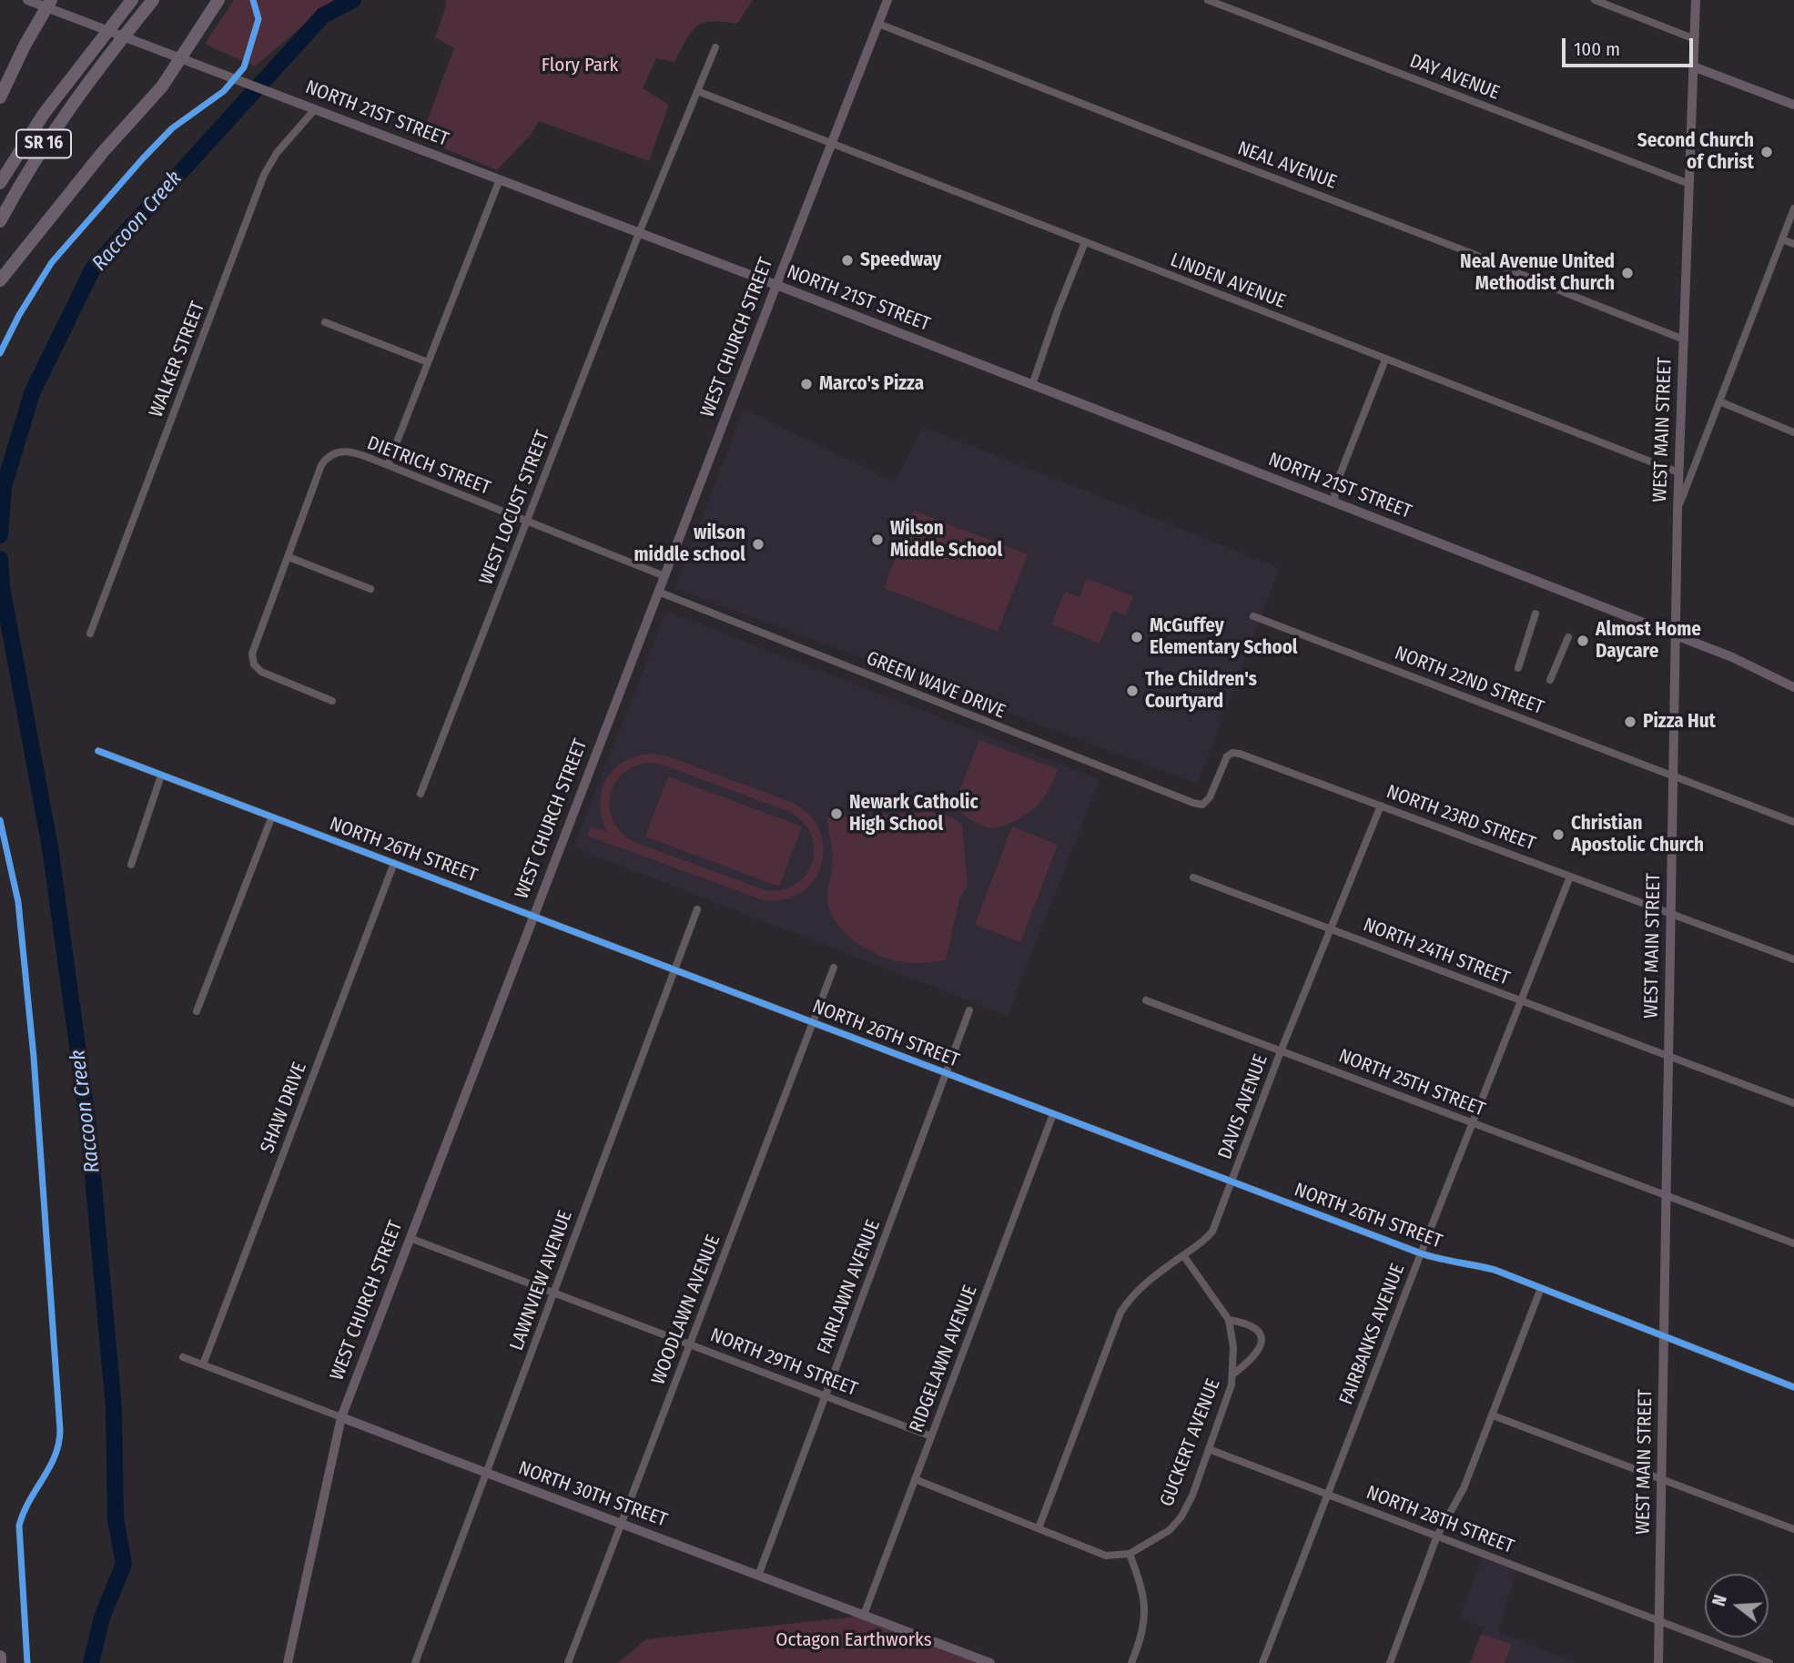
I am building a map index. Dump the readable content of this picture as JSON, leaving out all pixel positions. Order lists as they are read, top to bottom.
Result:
{
  "streets": {
    "highway": ["SR 16"],
    "main road": [
      "NORTH 21ST STREET",
      "WEST CHURCH STREET",
      "WEST MAIN STREET",
      "NORTH 30TH STREET"
    ],
    "street": [
      "DAY AVENUE",
      "NEAL AVENUE",
      "LINDEN AVENUE",
      "WALKER STREET",
      "DIETRICH STREET",
      "WEST LOCUST STREET",
      "NORTH 22ND STREET",
      "GREEN WAVE DRIVE",
      "NORTH 23RD STREET",
      "NORTH 26TH STREET",
      "NORTH 24TH STREET",
      "NORTH 25TH STREET",
      "DAVIS AVENUE",
      "SHAW DRIVE",
      "LAWNVIEW AVENUE",
      "FAIRLAWN AVENUE",
      "WOODLAWN AVENUE",
      "FAIRBANKS AVENUE",
      "RIDGELAWN AVENUE",
      "NORTH 29TH STREET",
      "GUCKERT AVENUE",
      "NORTH 28TH STREET"
    ]
  },
  "crossings": [
    ["DAY AVENUE", "WEST MAIN STREET"],
    ["NORTH 21ST STREET", "WEST CHURCH STREET"],
    ["NORTH 21ST STREET", "WALKER STREET"],
    ["NORTH 21ST STREET", "WEST MAIN STREET"],
    ["NORTH 21ST STREET", "WEST LOCUST STREET"],
    ["NEAL AVENUE", "WEST CHURCH STREET"],
    ["NEAL AVENUE", "WEST MAIN STREET"],
    ["LINDEN AVENUE", "WEST CHURCH STREET"],
    ["LINDEN AVENUE", "WEST MAIN STREET"],
    ["LINDEN AVENUE", "WEST LOCUST STREET"],
    ["WEST CHURCH STREET", "DIETRICH STREET"],
    ["WEST CHURCH STREET", "GREEN WAVE DRIVE"],
    ["WEST CHURCH STREET", "NORTH 26TH STREET"],
    ["WEST CHURCH STREET", "NORTH 29TH STREET"],
    ["WEST CHURCH STREET", "NORTH 30TH STREET"],
    ["WEST MAIN STREET", "NORTH 22ND STREET"],
    ["WEST MAIN STREET", "NORTH 23RD STREET"],
    ["WEST MAIN STREET", "NORTH 26TH STREET"],
    ["WEST MAIN STREET", "NORTH 24TH STREET"],
    ["WEST MAIN STREET", "NORTH 25TH STREET"],
    ["WEST MAIN STREET", "NORTH 28TH STREET"],
    ["DIETRICH STREET", "WEST LOCUST STREET"],
    ["GREEN WAVE DRIVE", "NORTH 23RD STREET"],
    ["NORTH 23RD STREET", "DAVIS AVENUE"],
    ["NORTH 23RD STREET", "FAIRBANKS AVENUE"],
    ["NORTH 26TH STREET", "DAVIS AVENUE"],
    ["NORTH 26TH STREET", "SHAW DRIVE"],
    ["NORTH 26TH STREET", "LAWNVIEW AVENUE"],
    ["NORTH 26TH STREET", "FAIRLAWN AVENUE"],
    ["NORTH 26TH STREET", "WOODLAWN AVENUE"],
    ["NORTH 26TH STREET", "FAIRBANKS AVENUE"],
    ["NORTH 26TH STREET", "RIDGELAWN AVENUE"],
    ["NORTH 24TH STREET", "DAVIS AVENUE"],
    ["NORTH 24TH STREET", "FAIRBANKS AVENUE"],
    ["NORTH 25TH STREET", "DAVIS AVENUE"],
    ["NORTH 25TH STREET", "FAIRBANKS AVENUE"],
    ["DAVIS AVENUE", "GUCKERT AVENUE"],
    ["SHAW DRIVE", "NORTH 30TH STREET"],
    ["LAWNVIEW AVENUE", "NORTH 29TH STREET"],
    ["LAWNVIEW AVENUE", "NORTH 30TH STREET"],
    ["FAIRLAWN AVENUE", "NORTH 29TH STREET"],
    ["FAIRLAWN AVENUE", "NORTH 30TH STREET"],
    ["WOODLAWN AVENUE", "NORTH 29TH STREET"],
    ["WOODLAWN AVENUE", "NORTH 30TH STREET"],
    ["FAIRBANKS AVENUE", "NORTH 28TH STREET"],
    ["RIDGELAWN AVENUE", "NORTH 29TH STREET"],
    ["RIDGELAWN AVENUE", "NORTH 30TH STREET"],
    ["GUCKERT AVENUE", "NORTH 28TH STREET"]
  ],
  "water": ["Raccoon Creek"],
  "parks": ["Flory Park", "Octagon Earthworks"],
  "places": [
    "Second Church of Christ",
    "Speedway",
    "Neal Avenue United Methodist Church",
    "Marco's Pizza",
    "Wilson Middle School",
    "wilson middle school",
    "McGuffey Elementary School",
    "Almost Home Daycare",
    "The Children's Courtyard",
    "Pizza Hut",
    "Newark Catholic High School",
    "Christian Apostolic Church"
  ],
  "scale_bar": "100 m",
  "north": "left"
}
